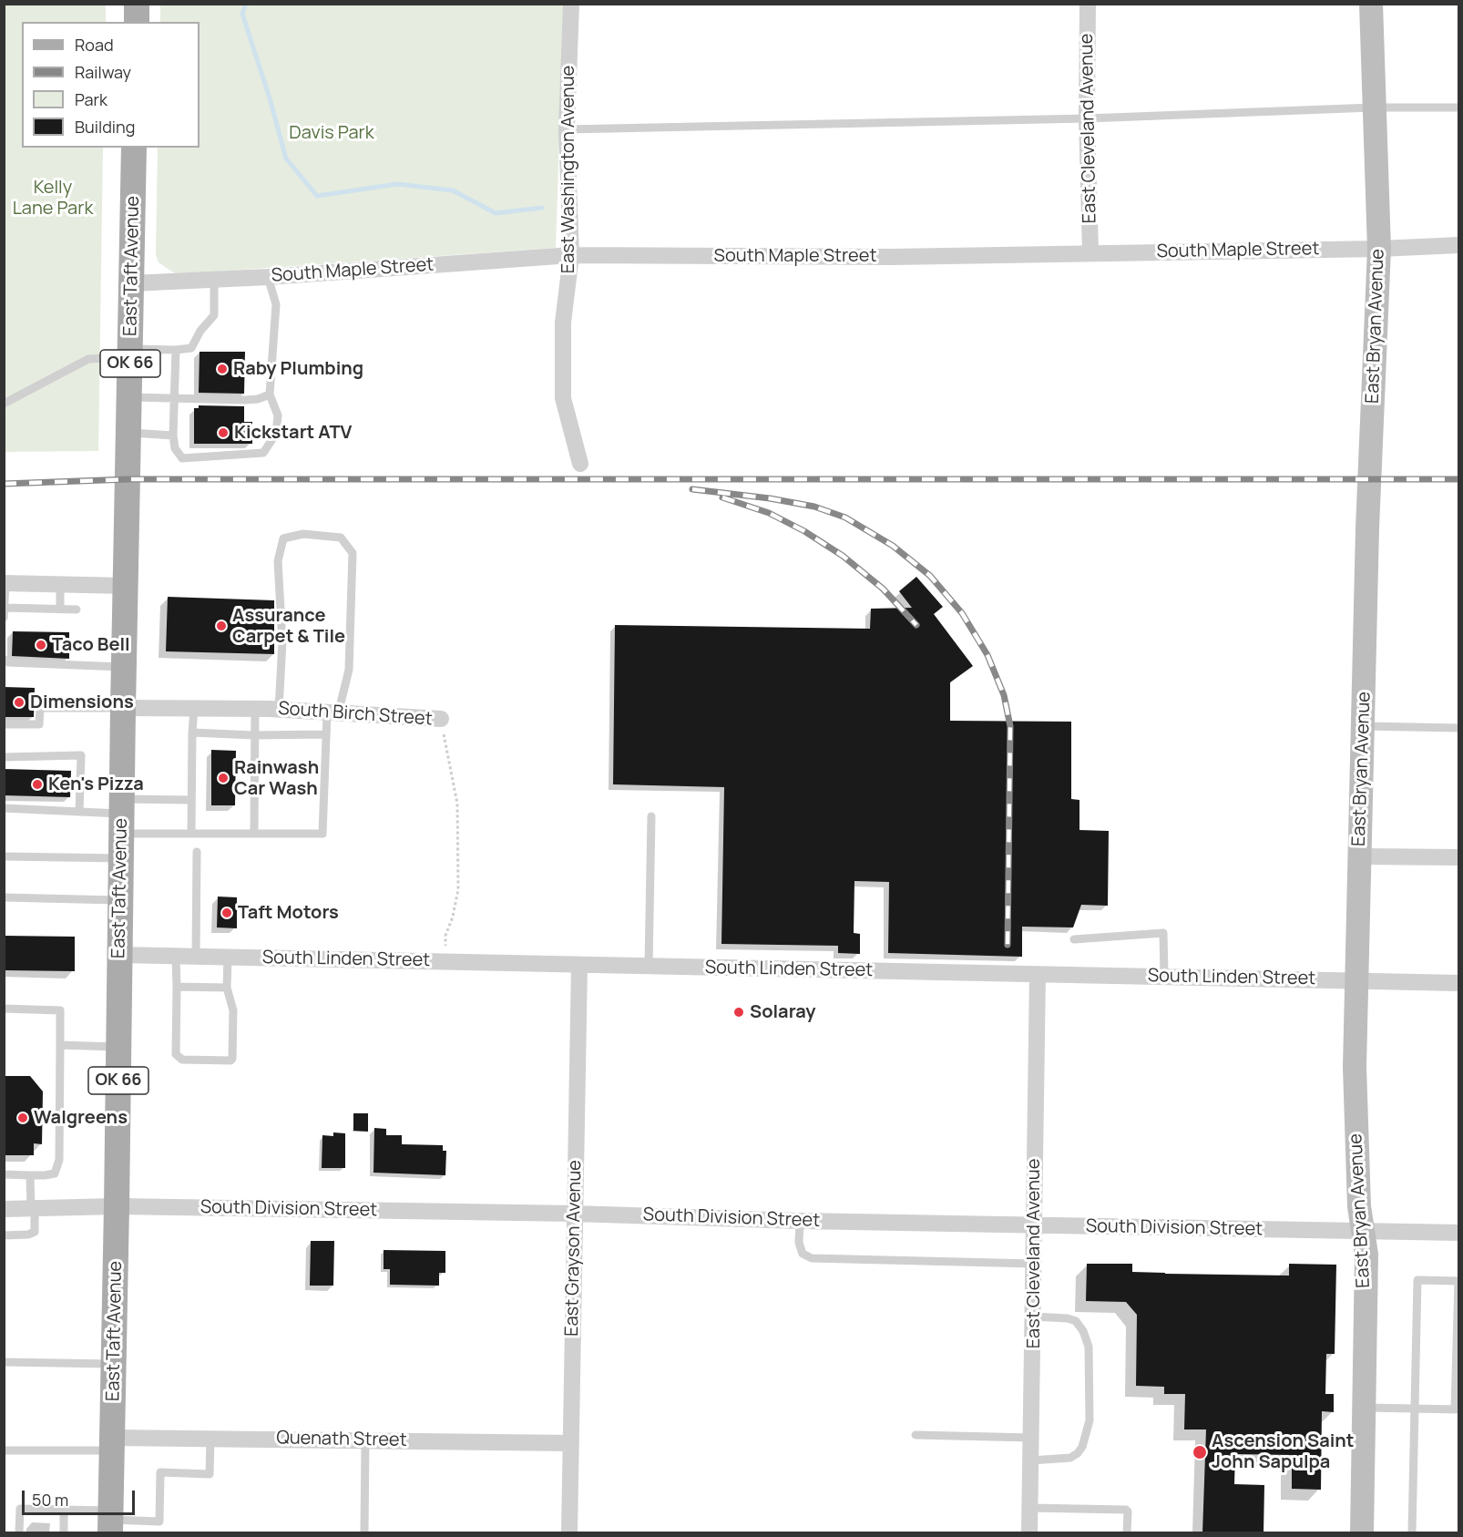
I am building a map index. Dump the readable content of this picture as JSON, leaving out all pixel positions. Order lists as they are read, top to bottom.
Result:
{
  "streets": {
    "main road": ["East Taft Avenue", "OK 66"],
    "street": [
      "East Cleveland Avenue",
      "East Washington Avenue",
      "South Maple Street",
      "East Bryan Avenue",
      "South Birch Street",
      "South Linden Street",
      "South Division Street",
      "East Grayson Avenue",
      "Quenath Street"
    ]
  },
  "crossings": [
    ["East Cleveland Avenue", "South Maple Street"],
    ["East Cleveland Avenue", "South Linden Street"],
    ["East Cleveland Avenue", "South Division Street"],
    ["East Washington Avenue", "South Maple Street"],
    ["South Maple Street", "East Taft Avenue"],
    ["South Maple Street", "East Bryan Avenue"],
    ["East Taft Avenue", "South Birch Street"],
    ["East Taft Avenue", "South Linden Street"],
    ["East Taft Avenue", "South Division Street"],
    ["East Taft Avenue", "Quenath Street"],
    ["East Bryan Avenue", "South Linden Street"],
    ["East Bryan Avenue", "South Division Street"],
    ["South Birch Street", "South Linden Street"],
    ["South Linden Street", "East Grayson Avenue"],
    ["South Division Street", "East Grayson Avenue"],
    ["East Grayson Avenue", "Quenath Street"]
  ],
  "parks": ["Davis Park", "Kelly Lane Park"],
  "places": [
    "Raby Plumbing",
    "Kickstart ATV",
    "Assurance Carpet & Tile",
    "Taco Bell",
    "Dimensions",
    "Rainwash Car Wash",
    "Ken's Pizza",
    "Taft Motors",
    "Solaray",
    "Walgreens",
    "Ascension Saint John Sapulpa"
  ],
  "legend": [
    "Road",
    "Railway",
    "Park",
    "Building"
  ],
  "scale_bar": "50 m"
}
